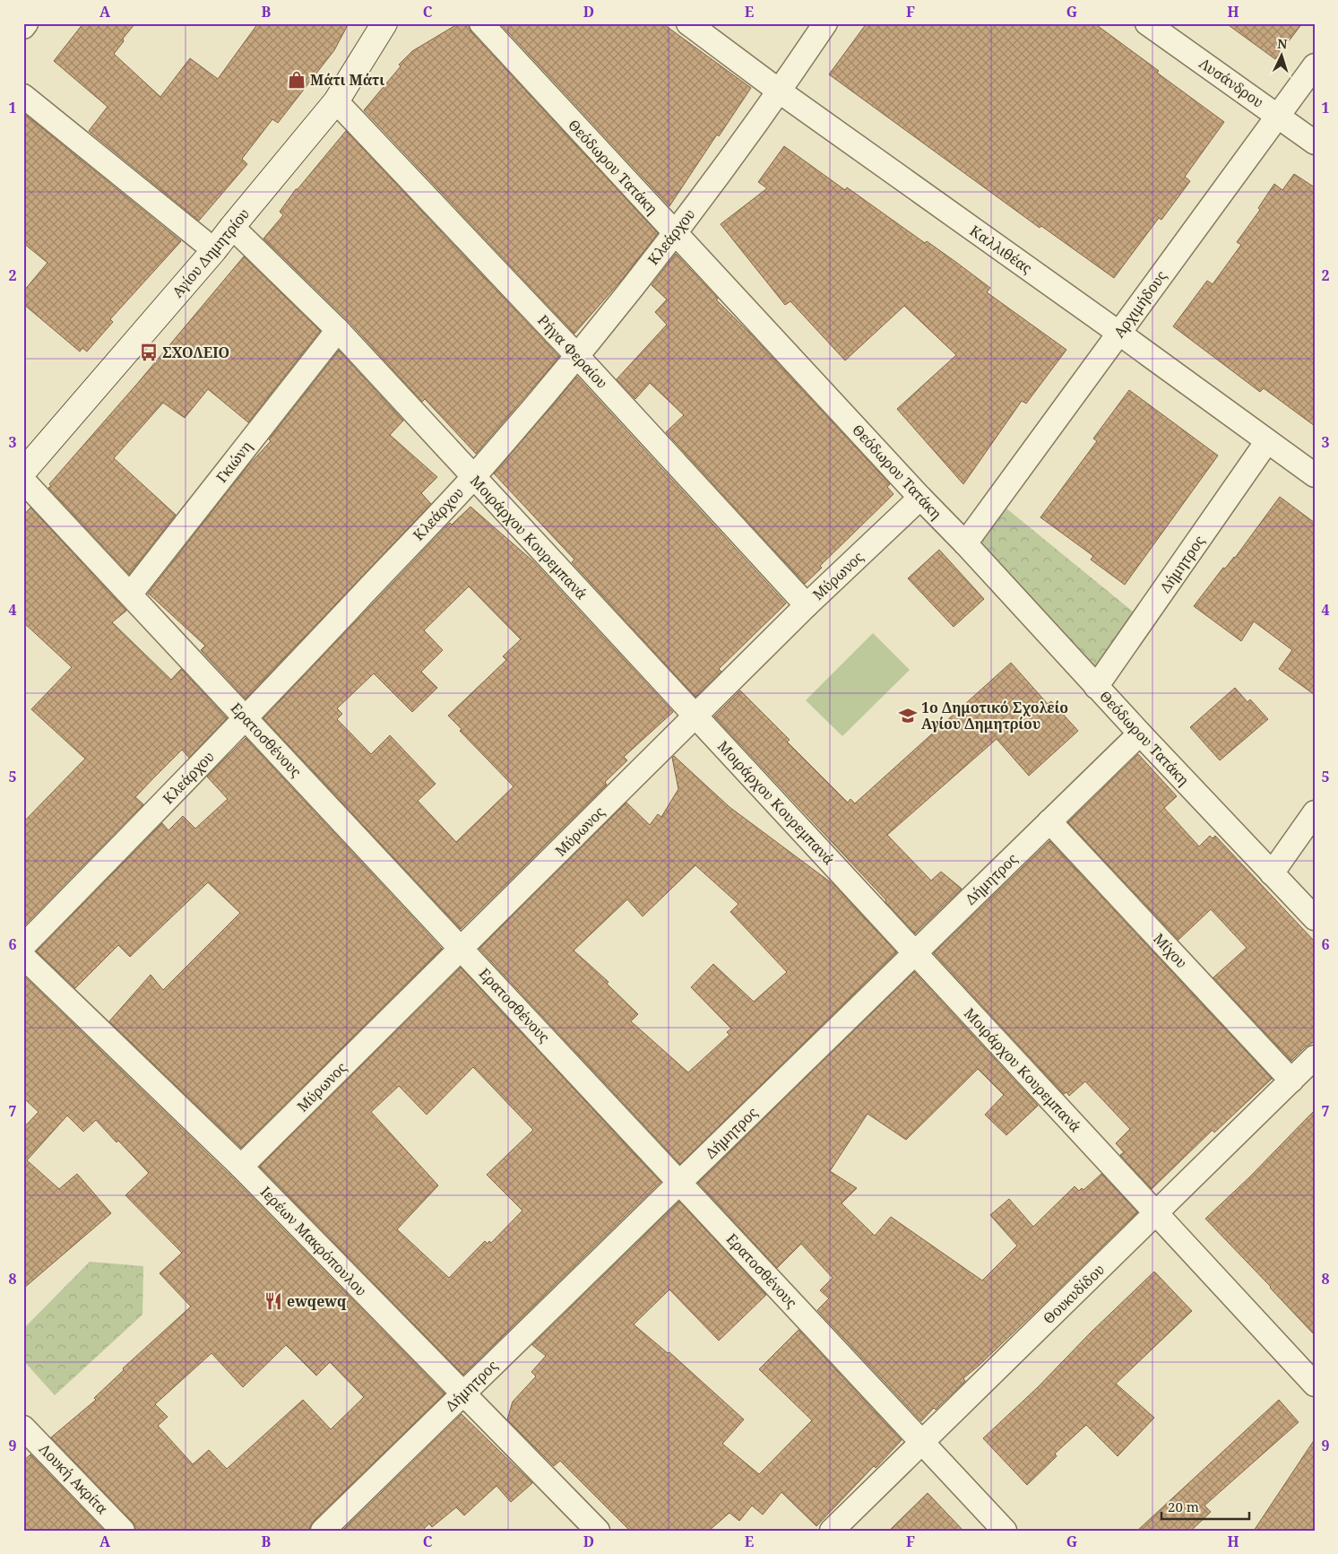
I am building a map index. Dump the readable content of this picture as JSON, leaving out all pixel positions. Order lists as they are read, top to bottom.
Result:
{
  "streets": {
    "main road": ["Αγίου Δημητρίου"],
    "street": [
      "Λυσάνδρου",
      "Θεόδωρου Τατάκη",
      "Κλεάρχου",
      "Καλλιθέας",
      "Αρχιμήδους",
      "Ρήγα Φεραίου",
      "Γκιώνη",
      "Μοιράρχου Κουρεμπανά",
      "Δήμητρος",
      "Μύρωνος",
      "Ερατοσθένους",
      "Μίχου",
      "Ιερέων Μακρόπουλου",
      "Θουκυδίδου",
      "Λουκή Ακρίτα"
    ]
  },
  "crossings": [
    ["Λυσάνδρου", "Αρχιμήδους"],
    ["Θεόδωρου Τατάκη", "Κλεάρχου"],
    ["Θεόδωρου Τατάκη", "Αρχιμήδους"],
    ["Θεόδωρου Τατάκη", "Δήμητρος"],
    ["Θεόδωρου Τατάκη", "Μύρωνος"],
    ["Κλεάρχου", "Καλλιθέας"],
    ["Κλεάρχου", "Ρήγα Φεραίου"],
    ["Κλεάρχου", "Μοιράρχου Κουρεμπανά"],
    ["Κλεάρχου", "Ερατοσθένους"],
    ["Καλλιθέας", "Αρχιμήδους"],
    ["Καλλιθέας", "Δήμητρος"],
    ["Αγίου Δημητρίου", "Ρήγα Φεραίου"],
    ["Αγίου Δημητρίου", "Μοιράρχου Κουρεμπανά"],
    ["Ρήγα Φεραίου", "Μύρωνος"],
    ["Γκιώνη", "Μοιράρχου Κουρεμπανά"],
    ["Γκιώνη", "Ερατοσθένους"],
    ["Μοιράρχου Κουρεμπανά", "Δήμητρος"],
    ["Μοιράρχου Κουρεμπανά", "Μύρωνος"],
    ["Μοιράρχου Κουρεμπανά", "Θουκυδίδου"],
    ["Δήμητρος", "Ερατοσθένους"],
    ["Δήμητρος", "Μίχου"],
    ["Δήμητρος", "Ιερέων Μακρόπουλου"],
    ["Μύρωνος", "Ερατοσθένους"],
    ["Μύρωνος", "Ιερέων Μακρόπουλου"],
    ["Ερατοσθένους", "Θουκυδίδου"],
    ["Μίχου", "Θουκυδίδου"]
  ],
  "places": {
    "shop": ["Μάτι Μάτι"],
    "bus stop": ["ΣΧΟΛΕΙΟ"],
    "school or university": ["1ο Δημοτικό Σχολείο Αγίου Δημητρίου"],
    "restaurant": ["ewqewq"]
  },
  "scale_bar": "20 m",
  "north": "top",
  "grid": {
    "columns": [
      "A",
      "B",
      "C",
      "D",
      "E",
      "F",
      "G",
      "H"
    ],
    "rows": [
      "1",
      "2",
      "3",
      "4",
      "5",
      "6",
      "7",
      "8",
      "9"
    ]
  }
}
